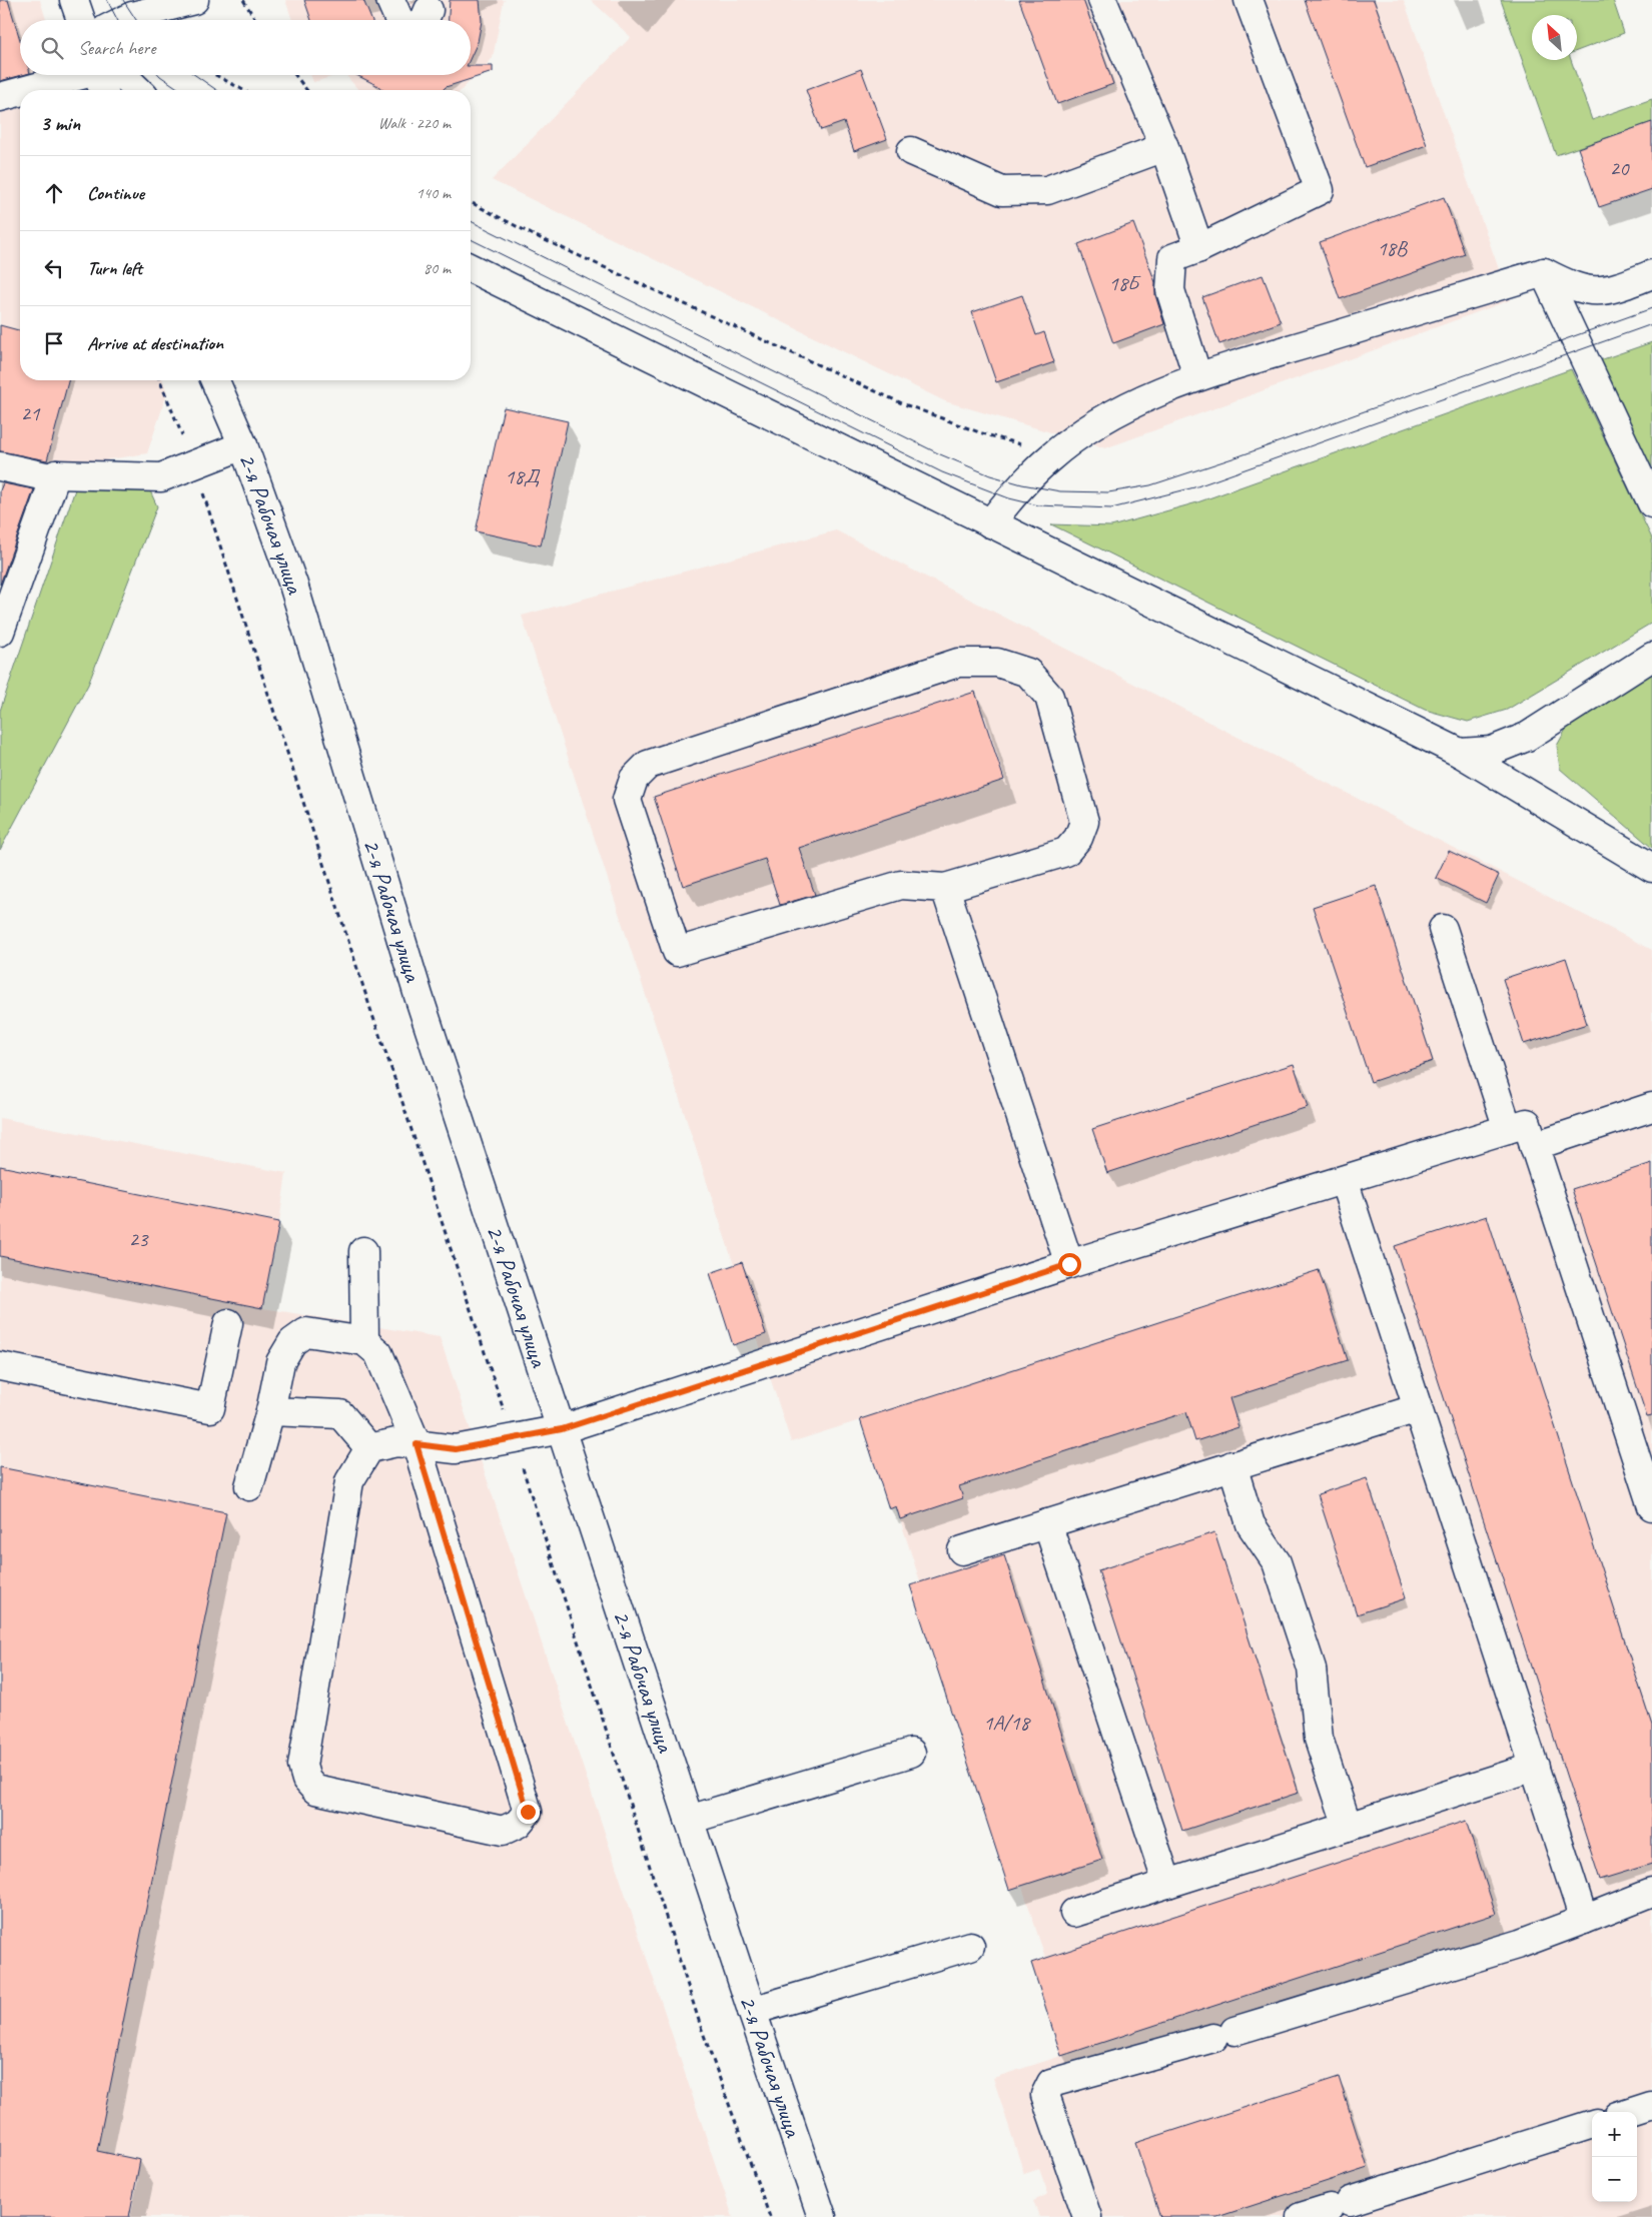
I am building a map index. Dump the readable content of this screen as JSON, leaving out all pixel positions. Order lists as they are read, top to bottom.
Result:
{
  "streets": {
    "main road": ["2-я Рабочая улица"]
  },
  "house_numbers": [
    "20",
    "18В",
    "18Б",
    "21",
    "18Д",
    "23",
    "1А/18"
  ],
  "north": "top left",
  "page": {
    "search": "Search here",
    "heading": ["3 min", "Walk · 220 m"],
    "list": [
      ["Continue", "140 m"],
      ["Turn left", "80 m"],
      "Arrive at destination"
    ],
    "map_buttons": ["+", "−"]
  }
}
